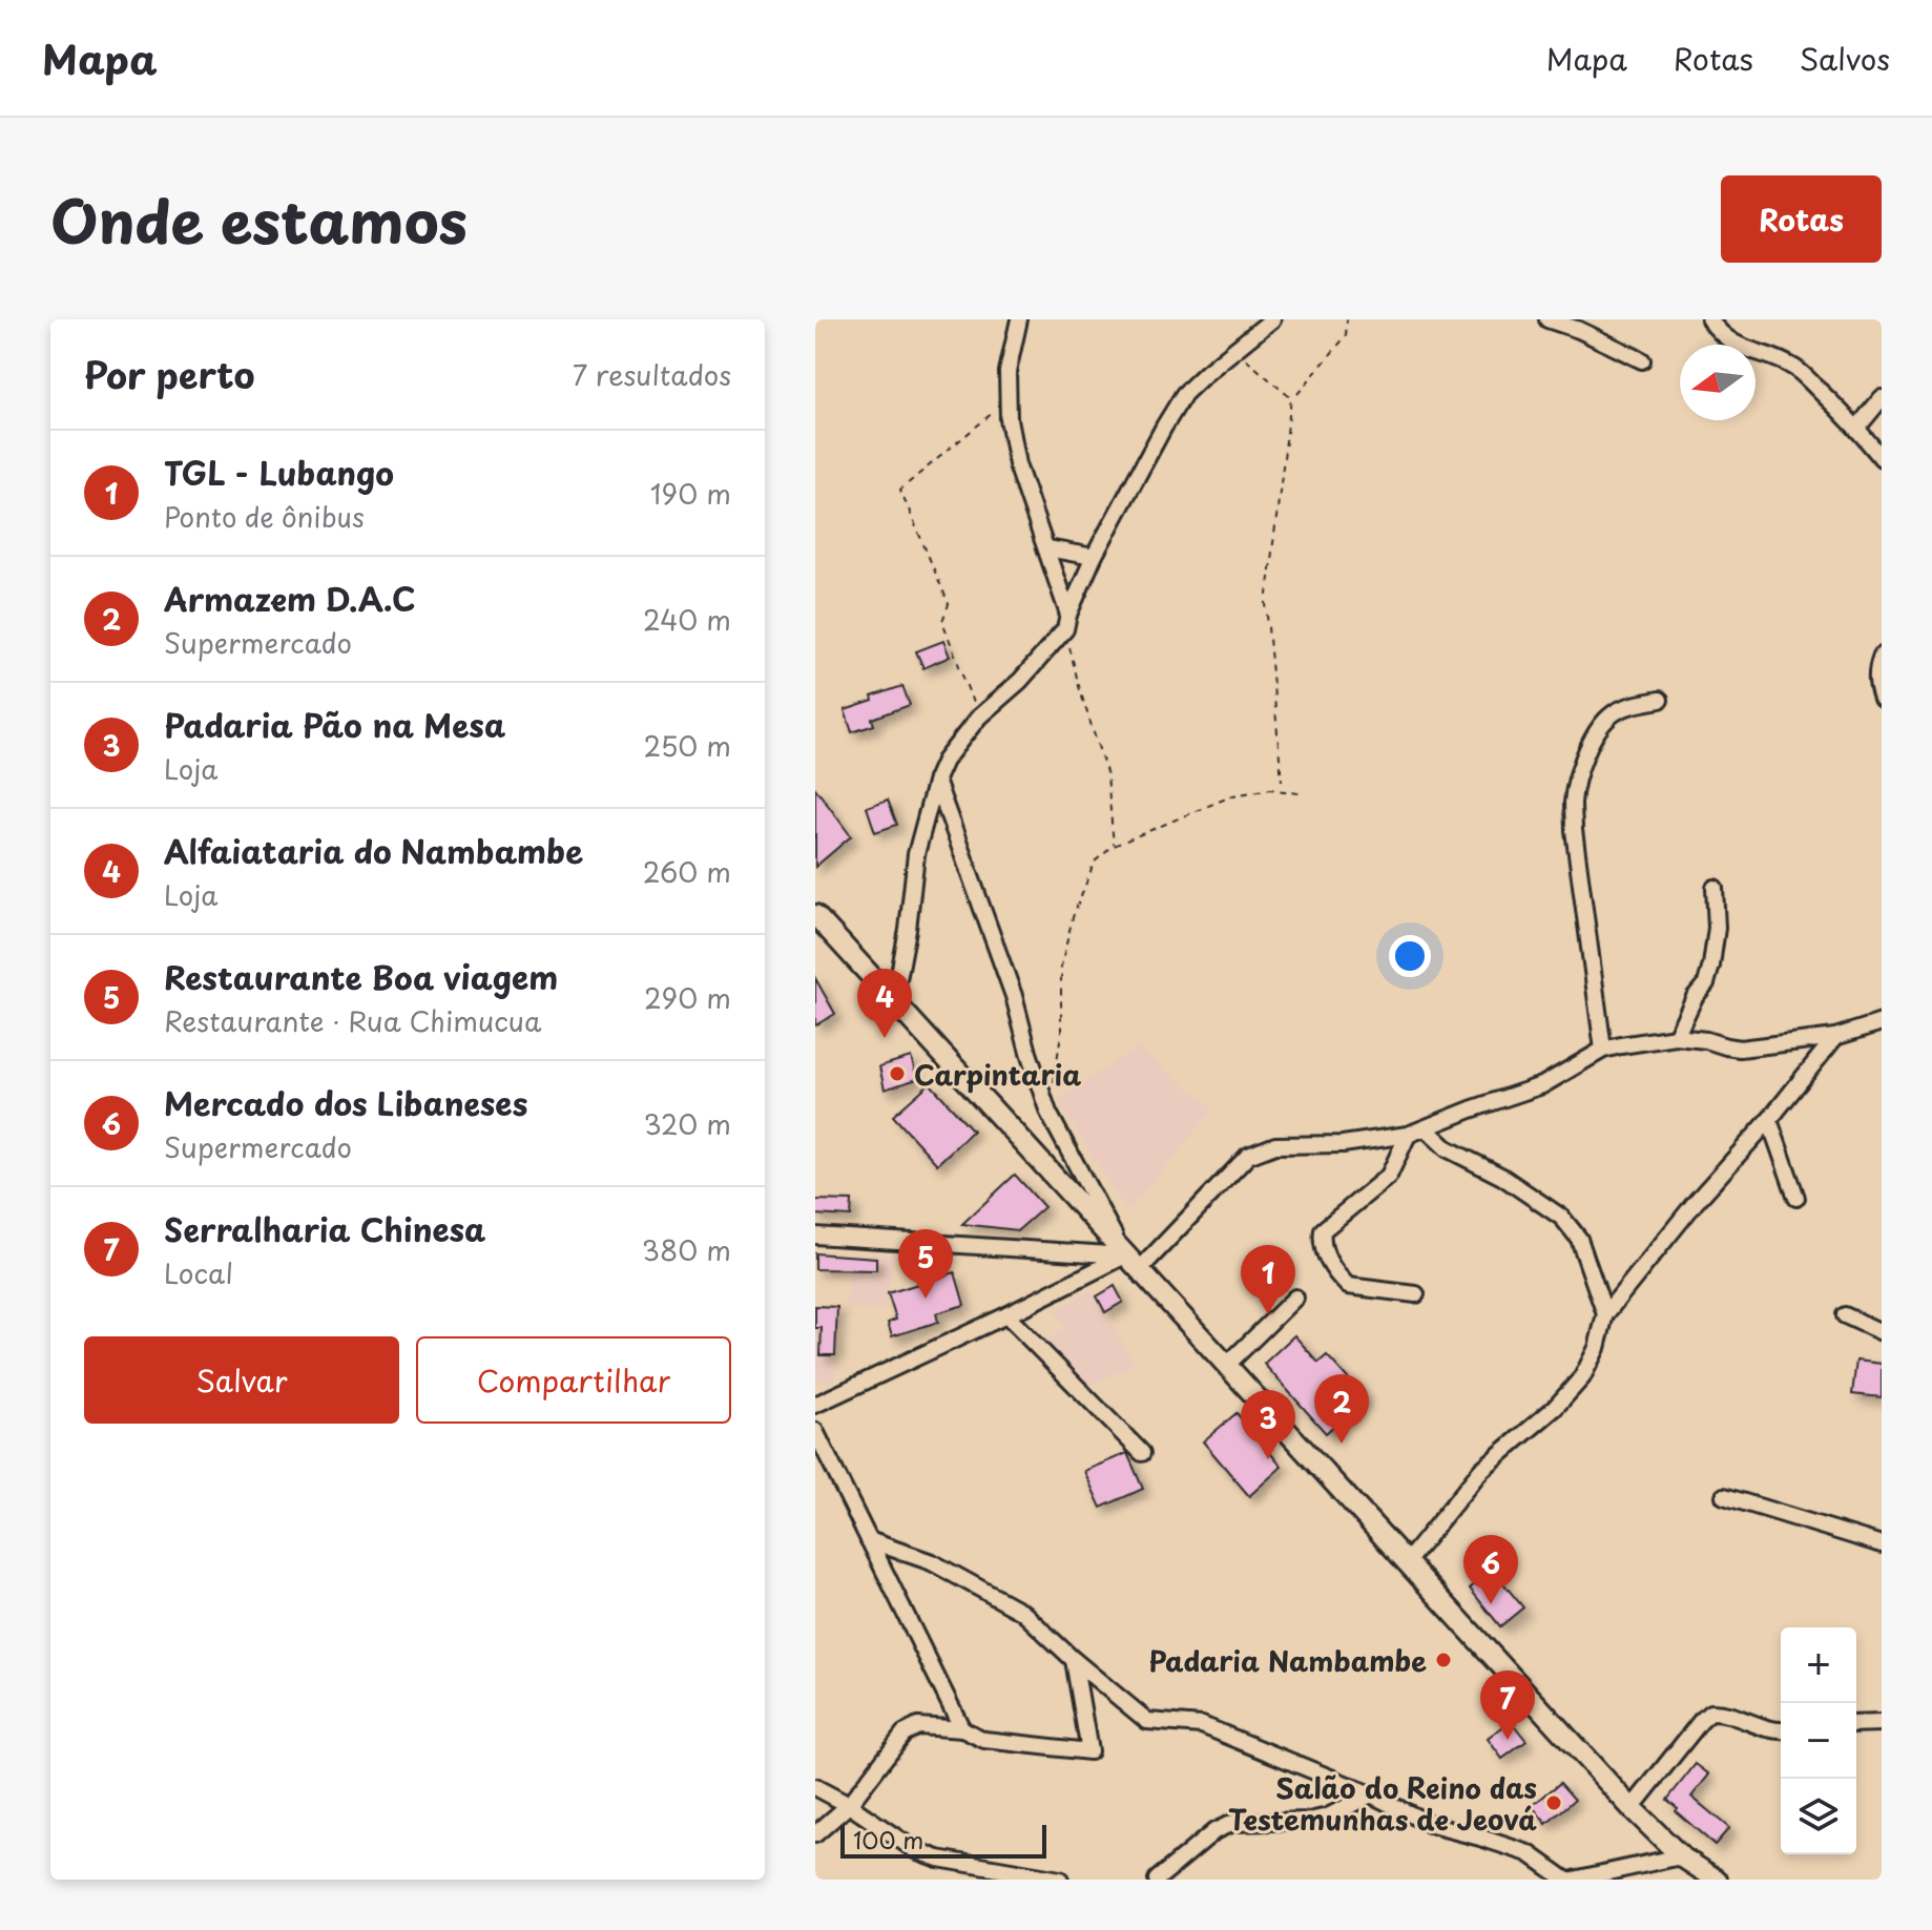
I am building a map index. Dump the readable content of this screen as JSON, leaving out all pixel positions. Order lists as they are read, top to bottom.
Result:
{
  "places": ["Carpintaria", "Padaria Nambambe", "Salão do Reino das Testemunhas de Jeová"],
  "scale_bar": "100 m",
  "north": "left",
  "page": {
    "header": "Mapa",
    "nav": ["Mapa", "Rotas", "Salvos"],
    "title": "Onde estamos",
    "buttons": [
      "Rotas",
      ["Salvar", "Compartilhar"]
    ],
    "heading": ["Por perto", "7 resultados"],
    "list": [
      {
        "mark": "1",
        "name": "TGL - Lubango",
        "note": "Ponto de ônibus",
        "value": "190 m"
      },
      {
        "mark": "2",
        "name": "Armazem D.A.C",
        "note": "Supermercado",
        "value": "240 m"
      },
      {
        "mark": "3",
        "name": "Padaria Pão na Mesa",
        "note": "Loja",
        "value": "250 m"
      },
      {
        "mark": "4",
        "name": "Alfaiataria do Nambambe",
        "note": "Loja",
        "value": "260 m"
      },
      {
        "mark": "5",
        "name": "Restaurante Boa viagem",
        "note": "Restaurante · Rua Chimucua",
        "value": "290 m"
      },
      {
        "mark": "6",
        "name": "Mercado dos Libaneses",
        "note": "Supermercado",
        "value": "320 m"
      },
      {
        "mark": "7",
        "name": "Serralharia Chinesa",
        "note": "Local",
        "value": "380 m"
      }
    ],
    "pins": [
      "4",
      "5",
      "1",
      "2",
      "3",
      "6",
      "7"
    ],
    "map_buttons": ["+", "−"],
    "scale": "100 m"
  }
}
